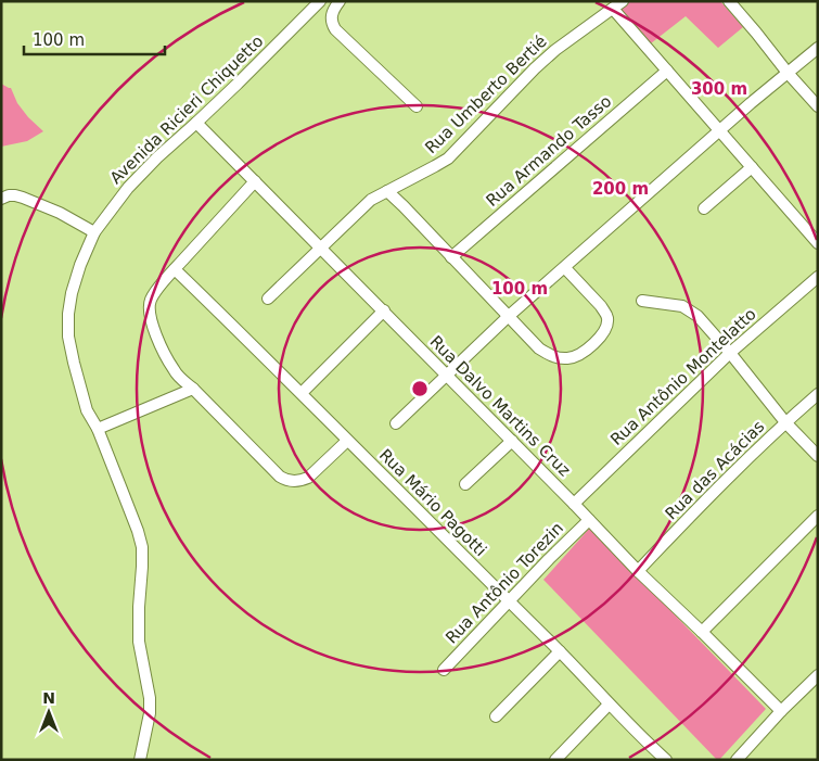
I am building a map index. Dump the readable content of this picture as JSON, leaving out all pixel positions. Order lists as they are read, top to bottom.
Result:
{
  "streets": {
    "street": [
      "Rua Umberto Bertié",
      "Avenida Ricieri Chiquetto",
      "Rua Armando Tasso",
      "Rua Antônio Montelatto",
      "Rua Dalvo Martins Cruz",
      "Rua das Acácias",
      "Rua Mário Pagotti",
      "Rua Antônio Torezin"
    ]
  },
  "crossings": [
    ["Rua Umberto Bertié", "Rua Dalvo Martins Cruz"],
    ["Avenida Ricieri Chiquetto", "Rua Dalvo Martins Cruz"],
    ["Rua Antônio Montelatto", "Rua Dalvo Martins Cruz"],
    ["Rua Dalvo Martins Cruz", "Rua das Acácias"],
    ["Rua Dalvo Martins Cruz", "Rua Antônio Torezin"],
    ["Rua Mário Pagotti", "Rua Antônio Torezin"]
  ],
  "scale_bar": "100 m",
  "north": "top",
  "rings": ["300 m", "200 m", "100 m"]
}
